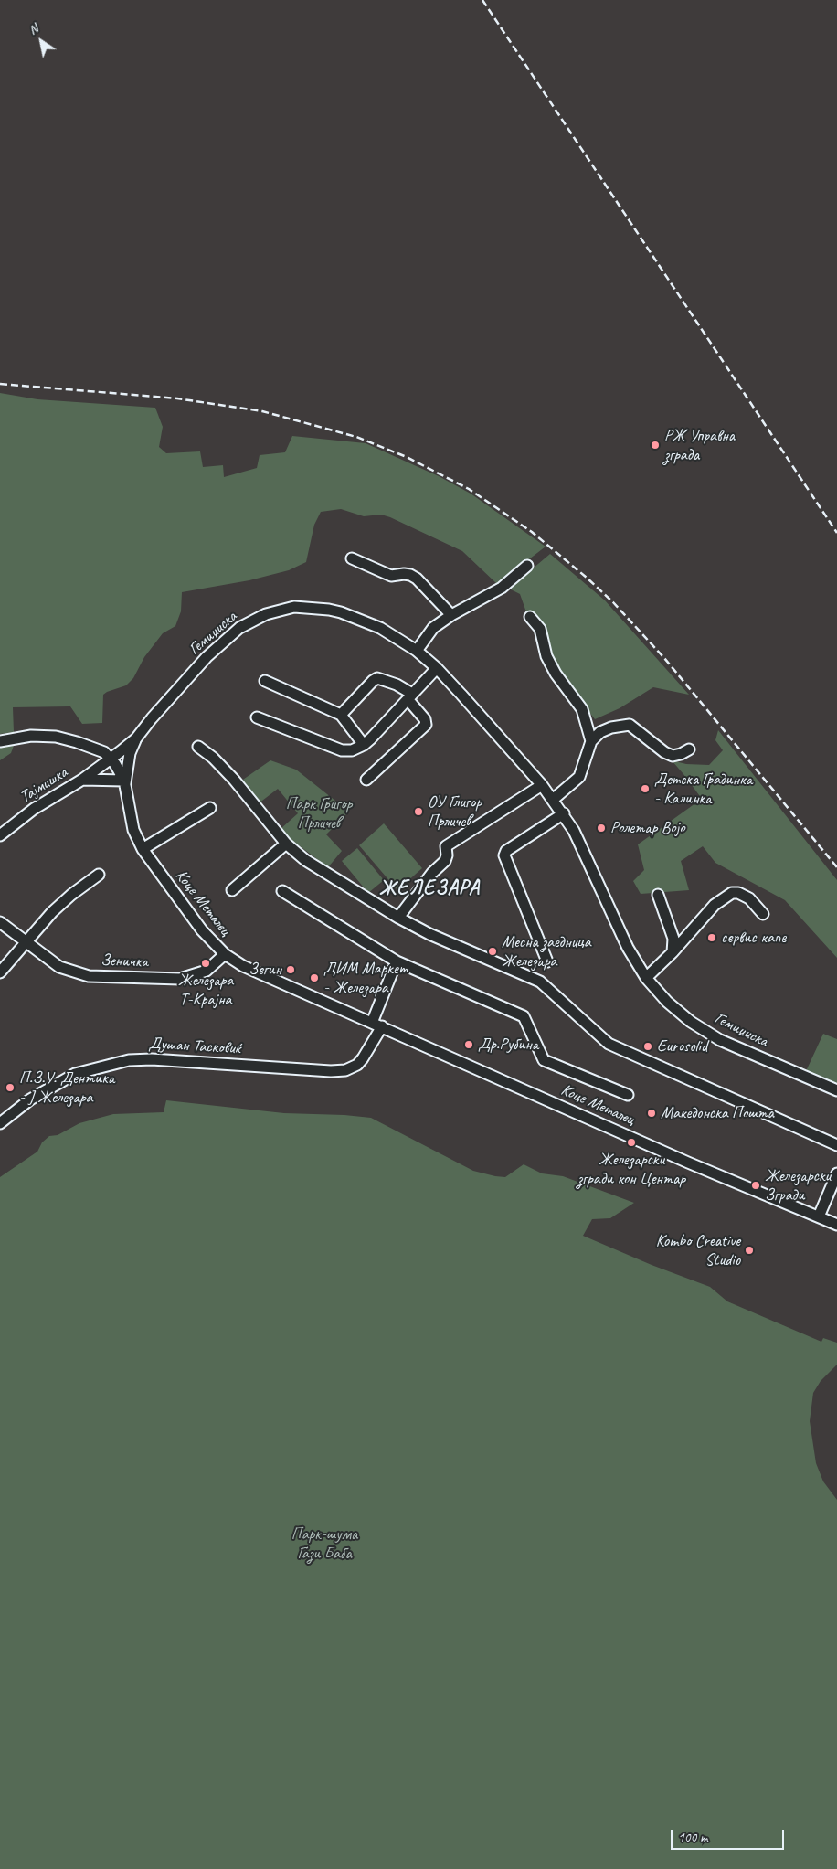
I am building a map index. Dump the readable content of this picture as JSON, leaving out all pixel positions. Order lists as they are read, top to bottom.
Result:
{
  "streets": {
    "street": [
      "Гемиџиска",
      "Тајмишка",
      "Коце Металец",
      "Зеничка",
      "Душан Тасковиќ"
    ]
  },
  "crossings": [
    ["Гемиџиска", "Тајмишка"],
    ["Гемиџиска", "Коце Металец"],
    ["Тајмишка", "Коце Металец"],
    ["Коце Металец", "Зеничка"],
    ["Коце Металец", "Душан Тасковиќ"]
  ],
  "districts": ["ЖЕЛЕЗАРА"],
  "parks": ["Парк Григор Прличев", "Парк-шума Гази Баба"],
  "places": [
    "РЖ Управна зграда",
    "Детска Градинка - Калинка",
    "ОУ Глигор Прличев",
    "Ролетар Војо",
    "сервис капе",
    "Месна заедница Железара",
    "Железара Т-Крајна",
    "Зегин",
    "ДИМ Маркет - Железара",
    "Др.Рубина",
    "Eurosolid",
    "П.З.У. Дентика - Ј Железара",
    "Македонска Пошта",
    "Железарски згради кон Центар",
    "Железарски Згради",
    "Kombo Creative Studio"
  ],
  "scale_bar": "100 m",
  "north": "top left"
}
